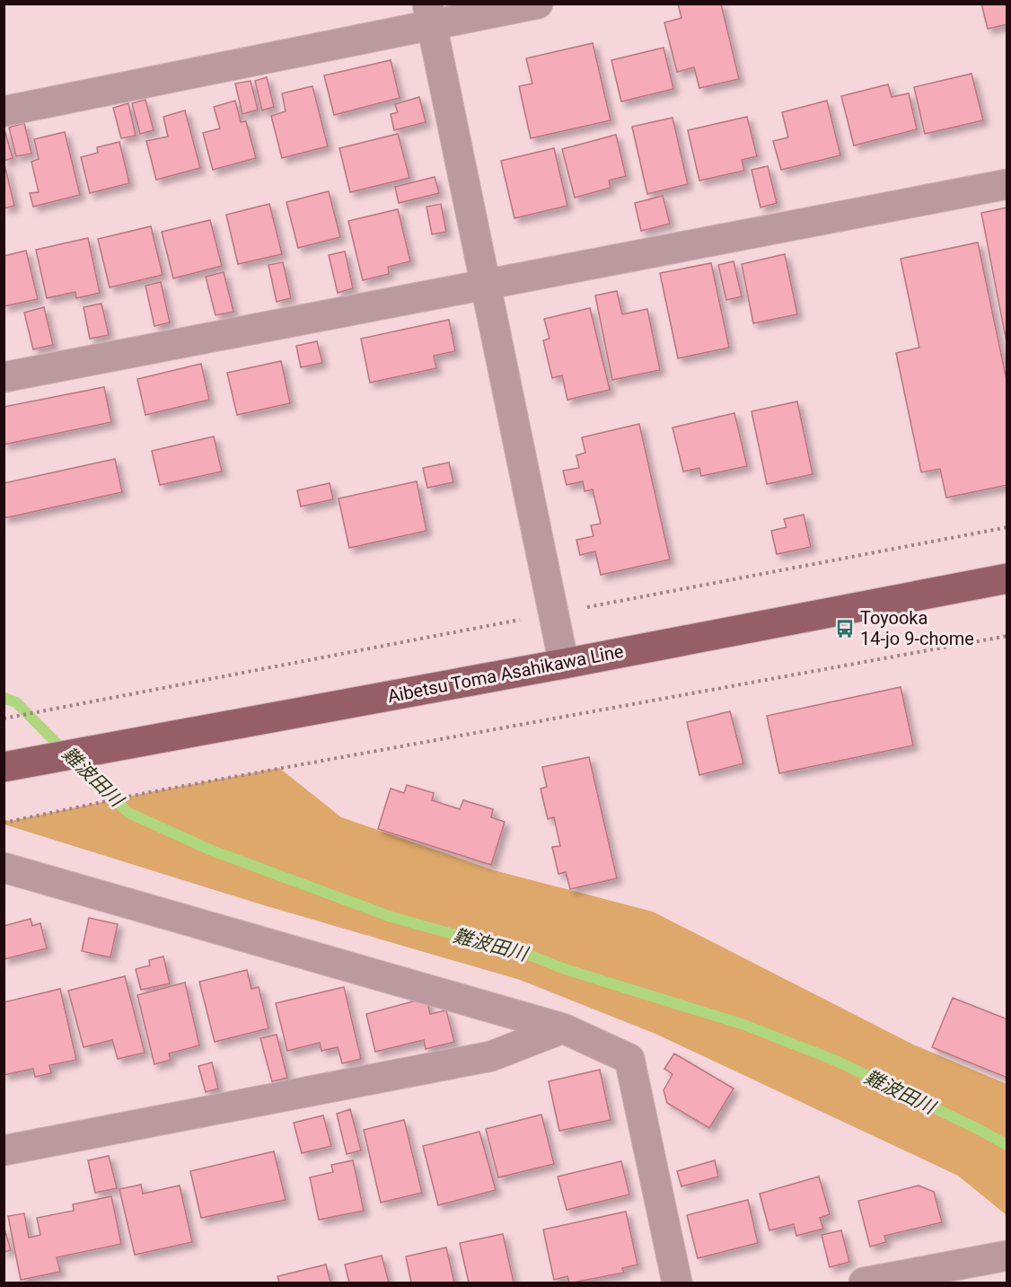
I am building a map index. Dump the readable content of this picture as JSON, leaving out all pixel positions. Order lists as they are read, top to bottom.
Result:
{
  "streets": {
    "main road": ["Aibetsu Toma Asahikawa Line"]
  },
  "water": ["難波田川"],
  "places": {
    "bus stop": ["Toyooka 14-jo 9-chome"]
  }
}
